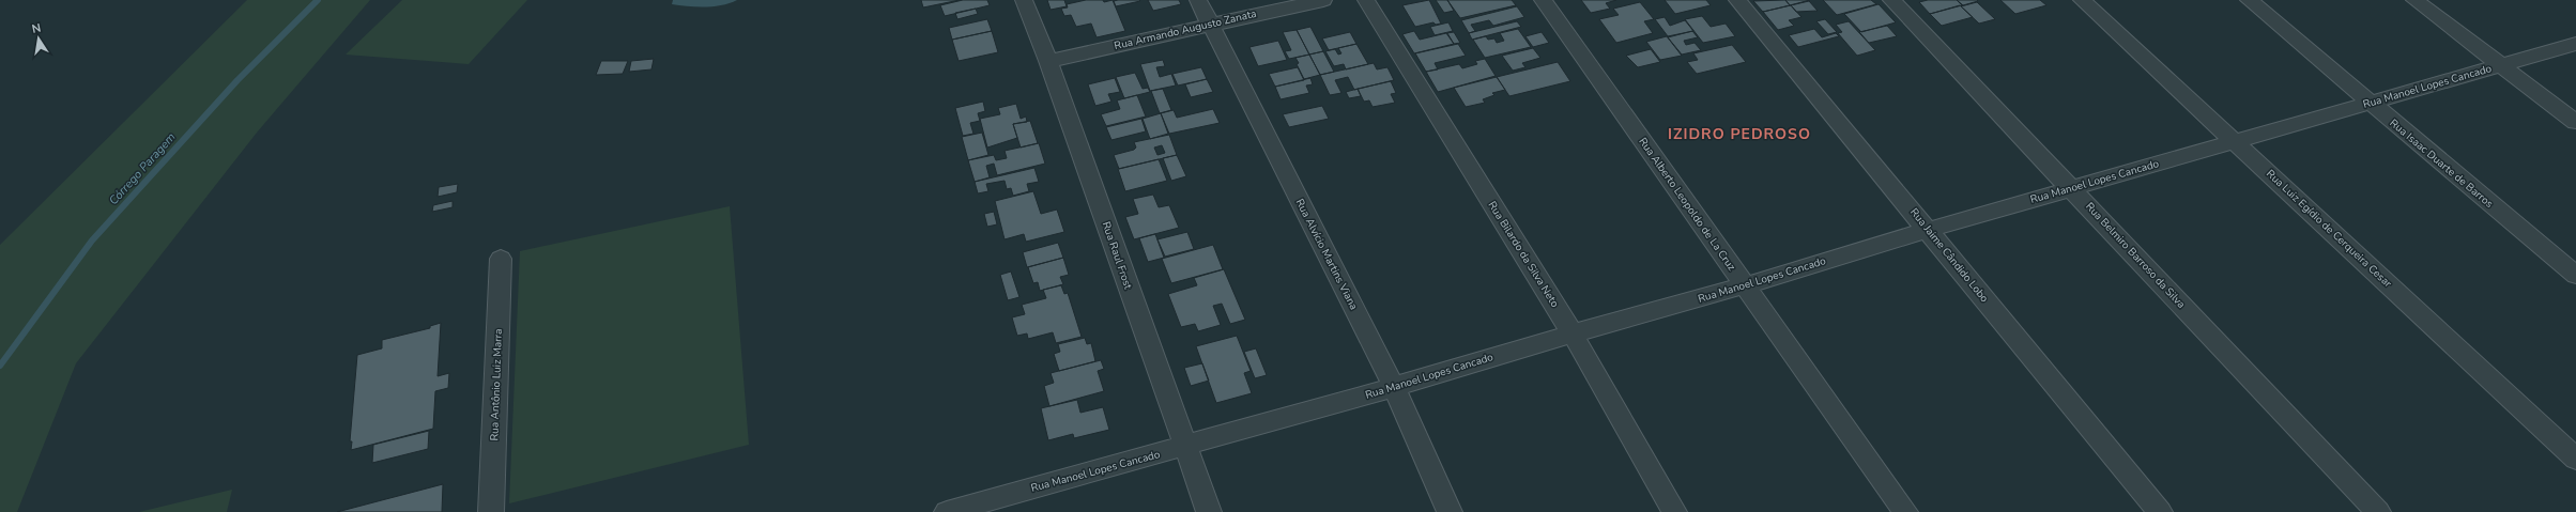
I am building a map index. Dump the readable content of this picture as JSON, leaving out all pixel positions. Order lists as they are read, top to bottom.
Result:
{
  "streets": {
    "street": [
      "Rua Armando Augusto Zanata",
      "Rua Manoel Lopes Cancado",
      "Rua Isaac Duarte de Barros",
      "Rua Alberto Leopoldo de La Cruz",
      "Rua Luiz Egídio de Cerqueira Cesar",
      "Rua Alvício Martins Viana",
      "Rua Bilardo da Silva Neto",
      "Rua Raul Frost",
      "Rua Jaime Cândido Lobo",
      "Rua Belmiro Barroso da Silva",
      "Rua Antônio Luiz Marra"
    ]
  },
  "crossings": [
    ["Rua Armando Augusto Zanata", "Rua Alvício Martins Viana"],
    ["Rua Armando Augusto Zanata", "Rua Raul Frost"],
    ["Rua Manoel Lopes Cancado", "Rua Isaac Duarte de Barros"],
    ["Rua Manoel Lopes Cancado", "Rua Alberto Leopoldo de La Cruz"],
    ["Rua Manoel Lopes Cancado", "Rua Luiz Egídio de Cerqueira Cesar"],
    ["Rua Manoel Lopes Cancado", "Rua Alvício Martins Viana"],
    ["Rua Manoel Lopes Cancado", "Rua Bilardo da Silva Neto"],
    ["Rua Manoel Lopes Cancado", "Rua Raul Frost"],
    ["Rua Manoel Lopes Cancado", "Rua Jaime Cândido Lobo"],
    ["Rua Manoel Lopes Cancado", "Rua Belmiro Barroso da Silva"]
  ],
  "districts": ["IZIDRO PEDROSO"],
  "water": ["Córrego Paragem"],
  "north": "top"
}
